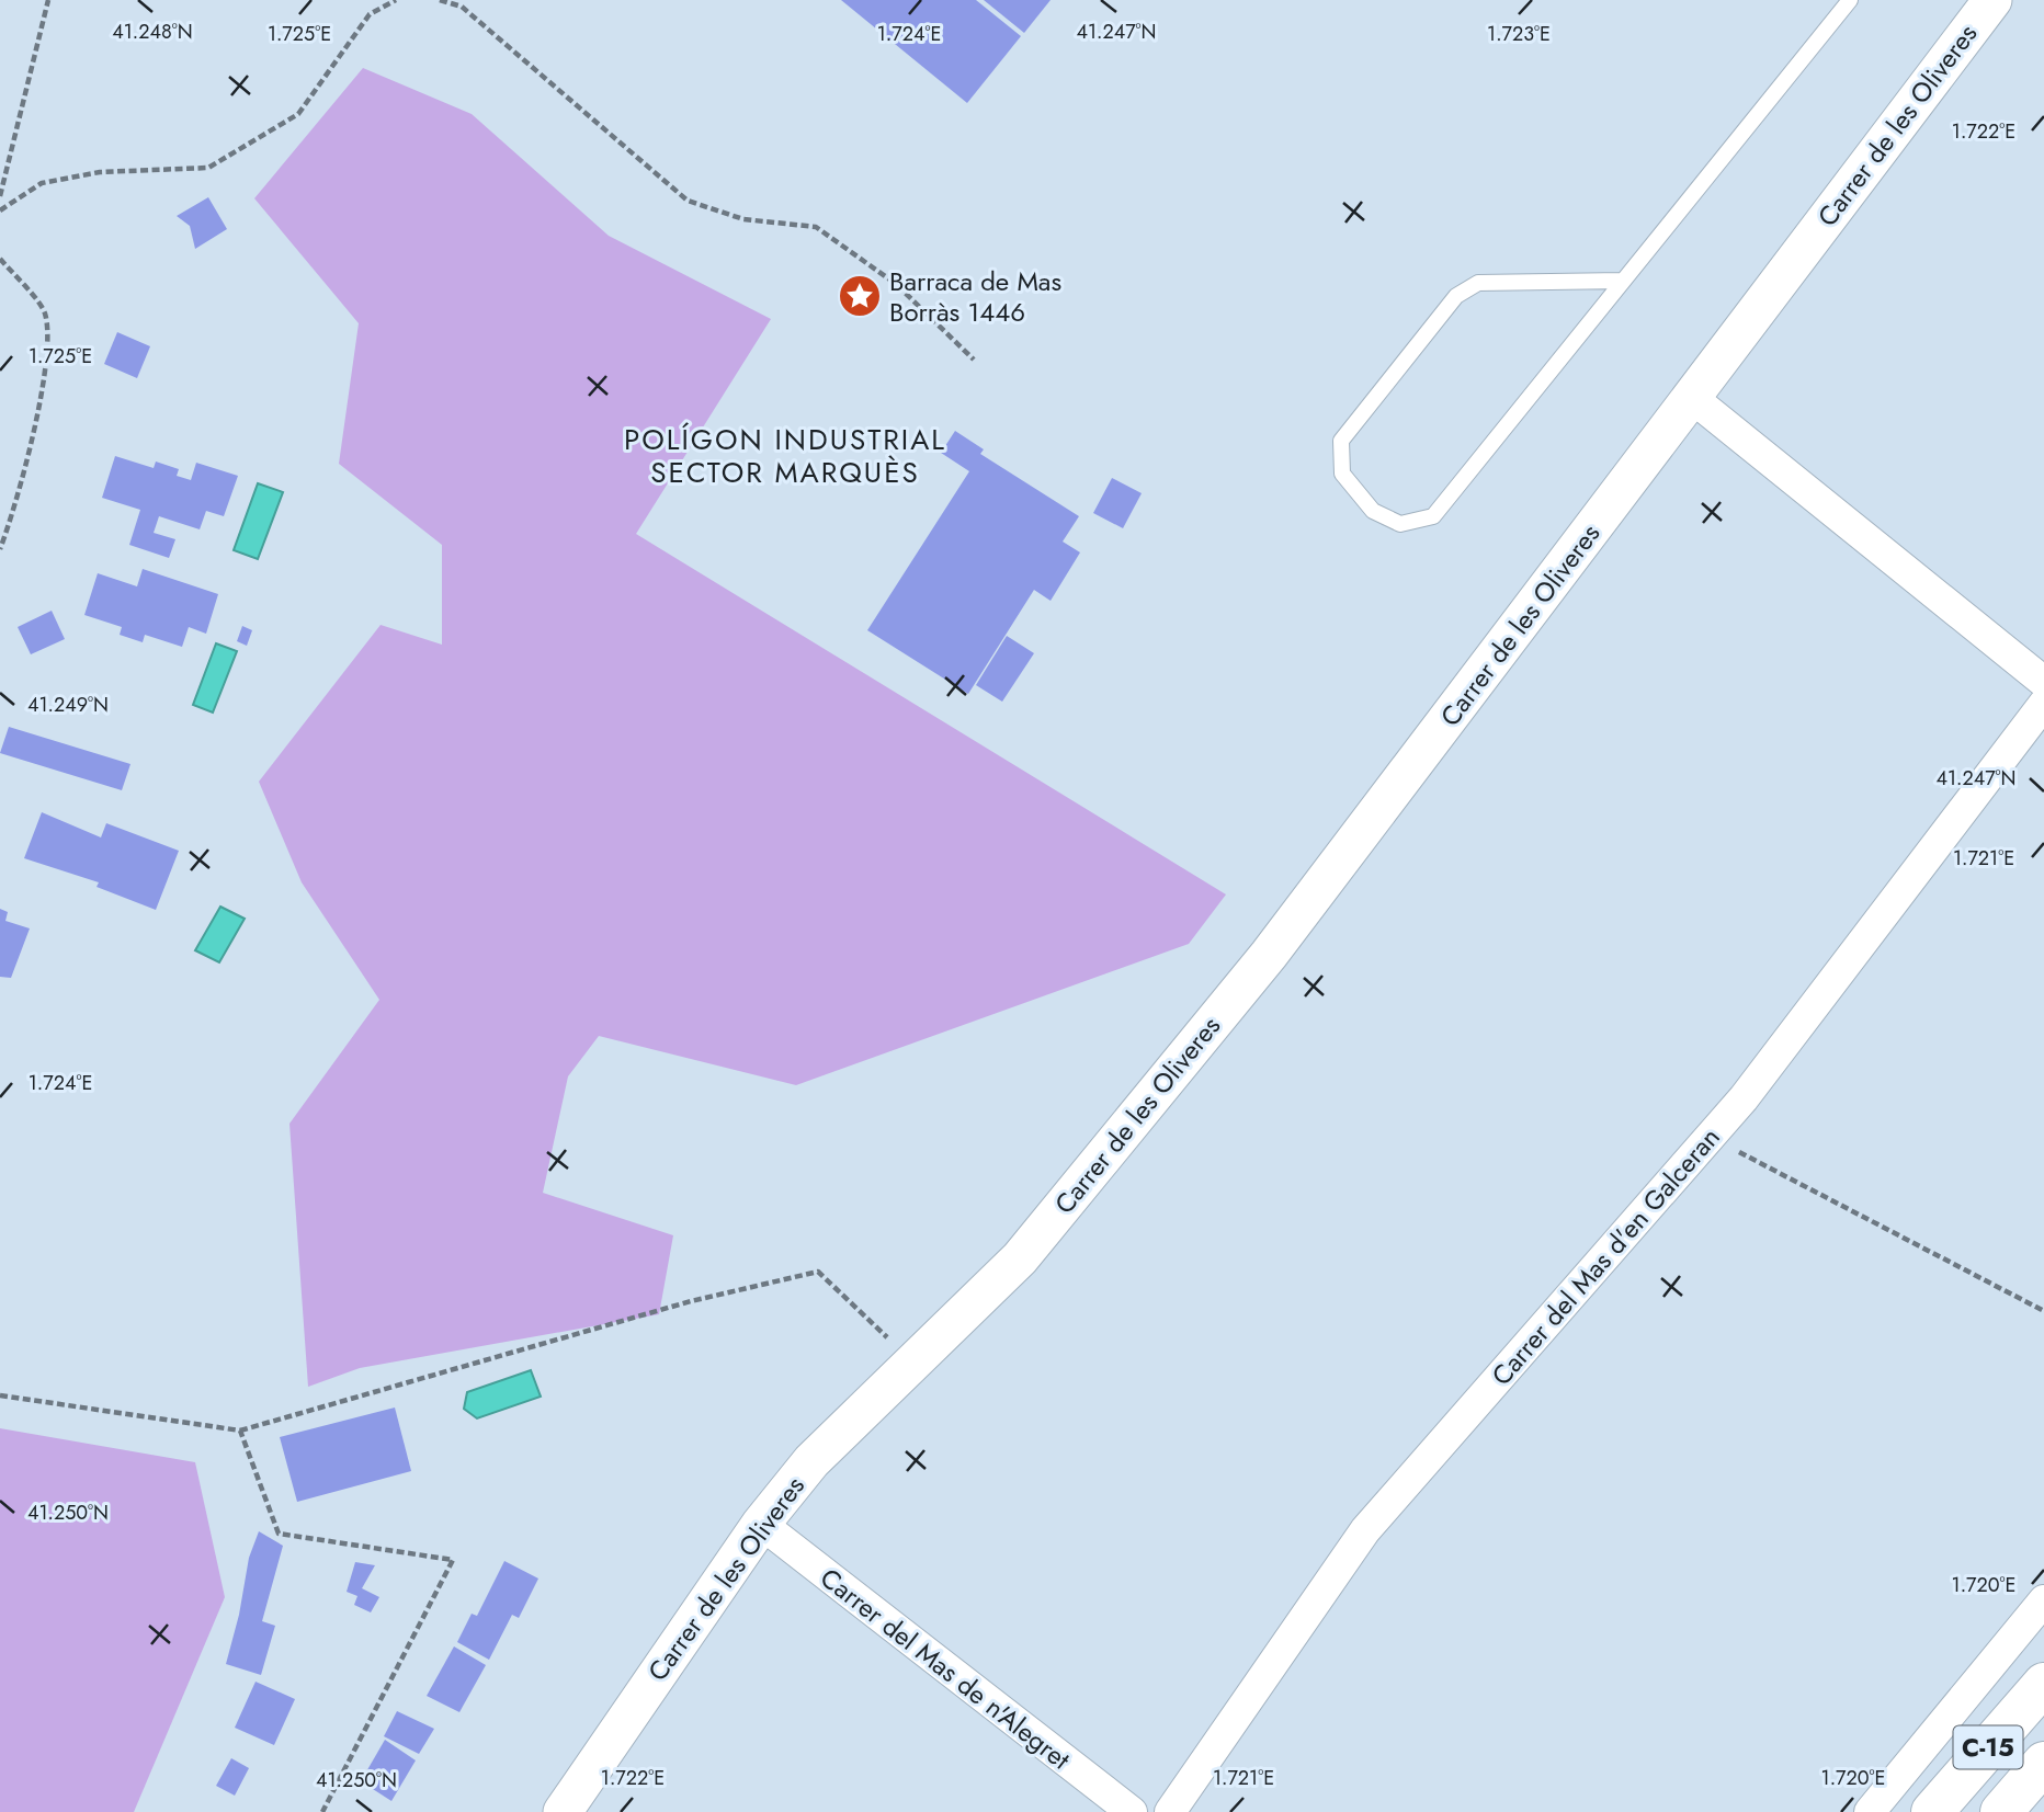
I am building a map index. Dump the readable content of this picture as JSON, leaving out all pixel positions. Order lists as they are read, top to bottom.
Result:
{
  "streets": {
    "highway": ["C-15"],
    "street": ["Carrer de les Oliveres", "Carrer del Mas d'en Galceran", "Carrer del Mas de n'Alegret"]
  },
  "crossings": [
    ["Carrer de les Oliveres", "Carrer del Mas de n'Alegret"]
  ],
  "districts": ["POLÍGON INDUSTRIAL SECTOR MARQUÈS"],
  "places": {
    "place": ["Barraca de Mas Borràs 1446"]
  },
  "coordinates": [
    "41.248°N",
    "41.247°N",
    "1.725°E",
    "1.724°E",
    "1.723°E",
    "1.722°E",
    "41.249°N",
    "1.721°E",
    "41.250°N",
    "1.720°E"
  ]
}
